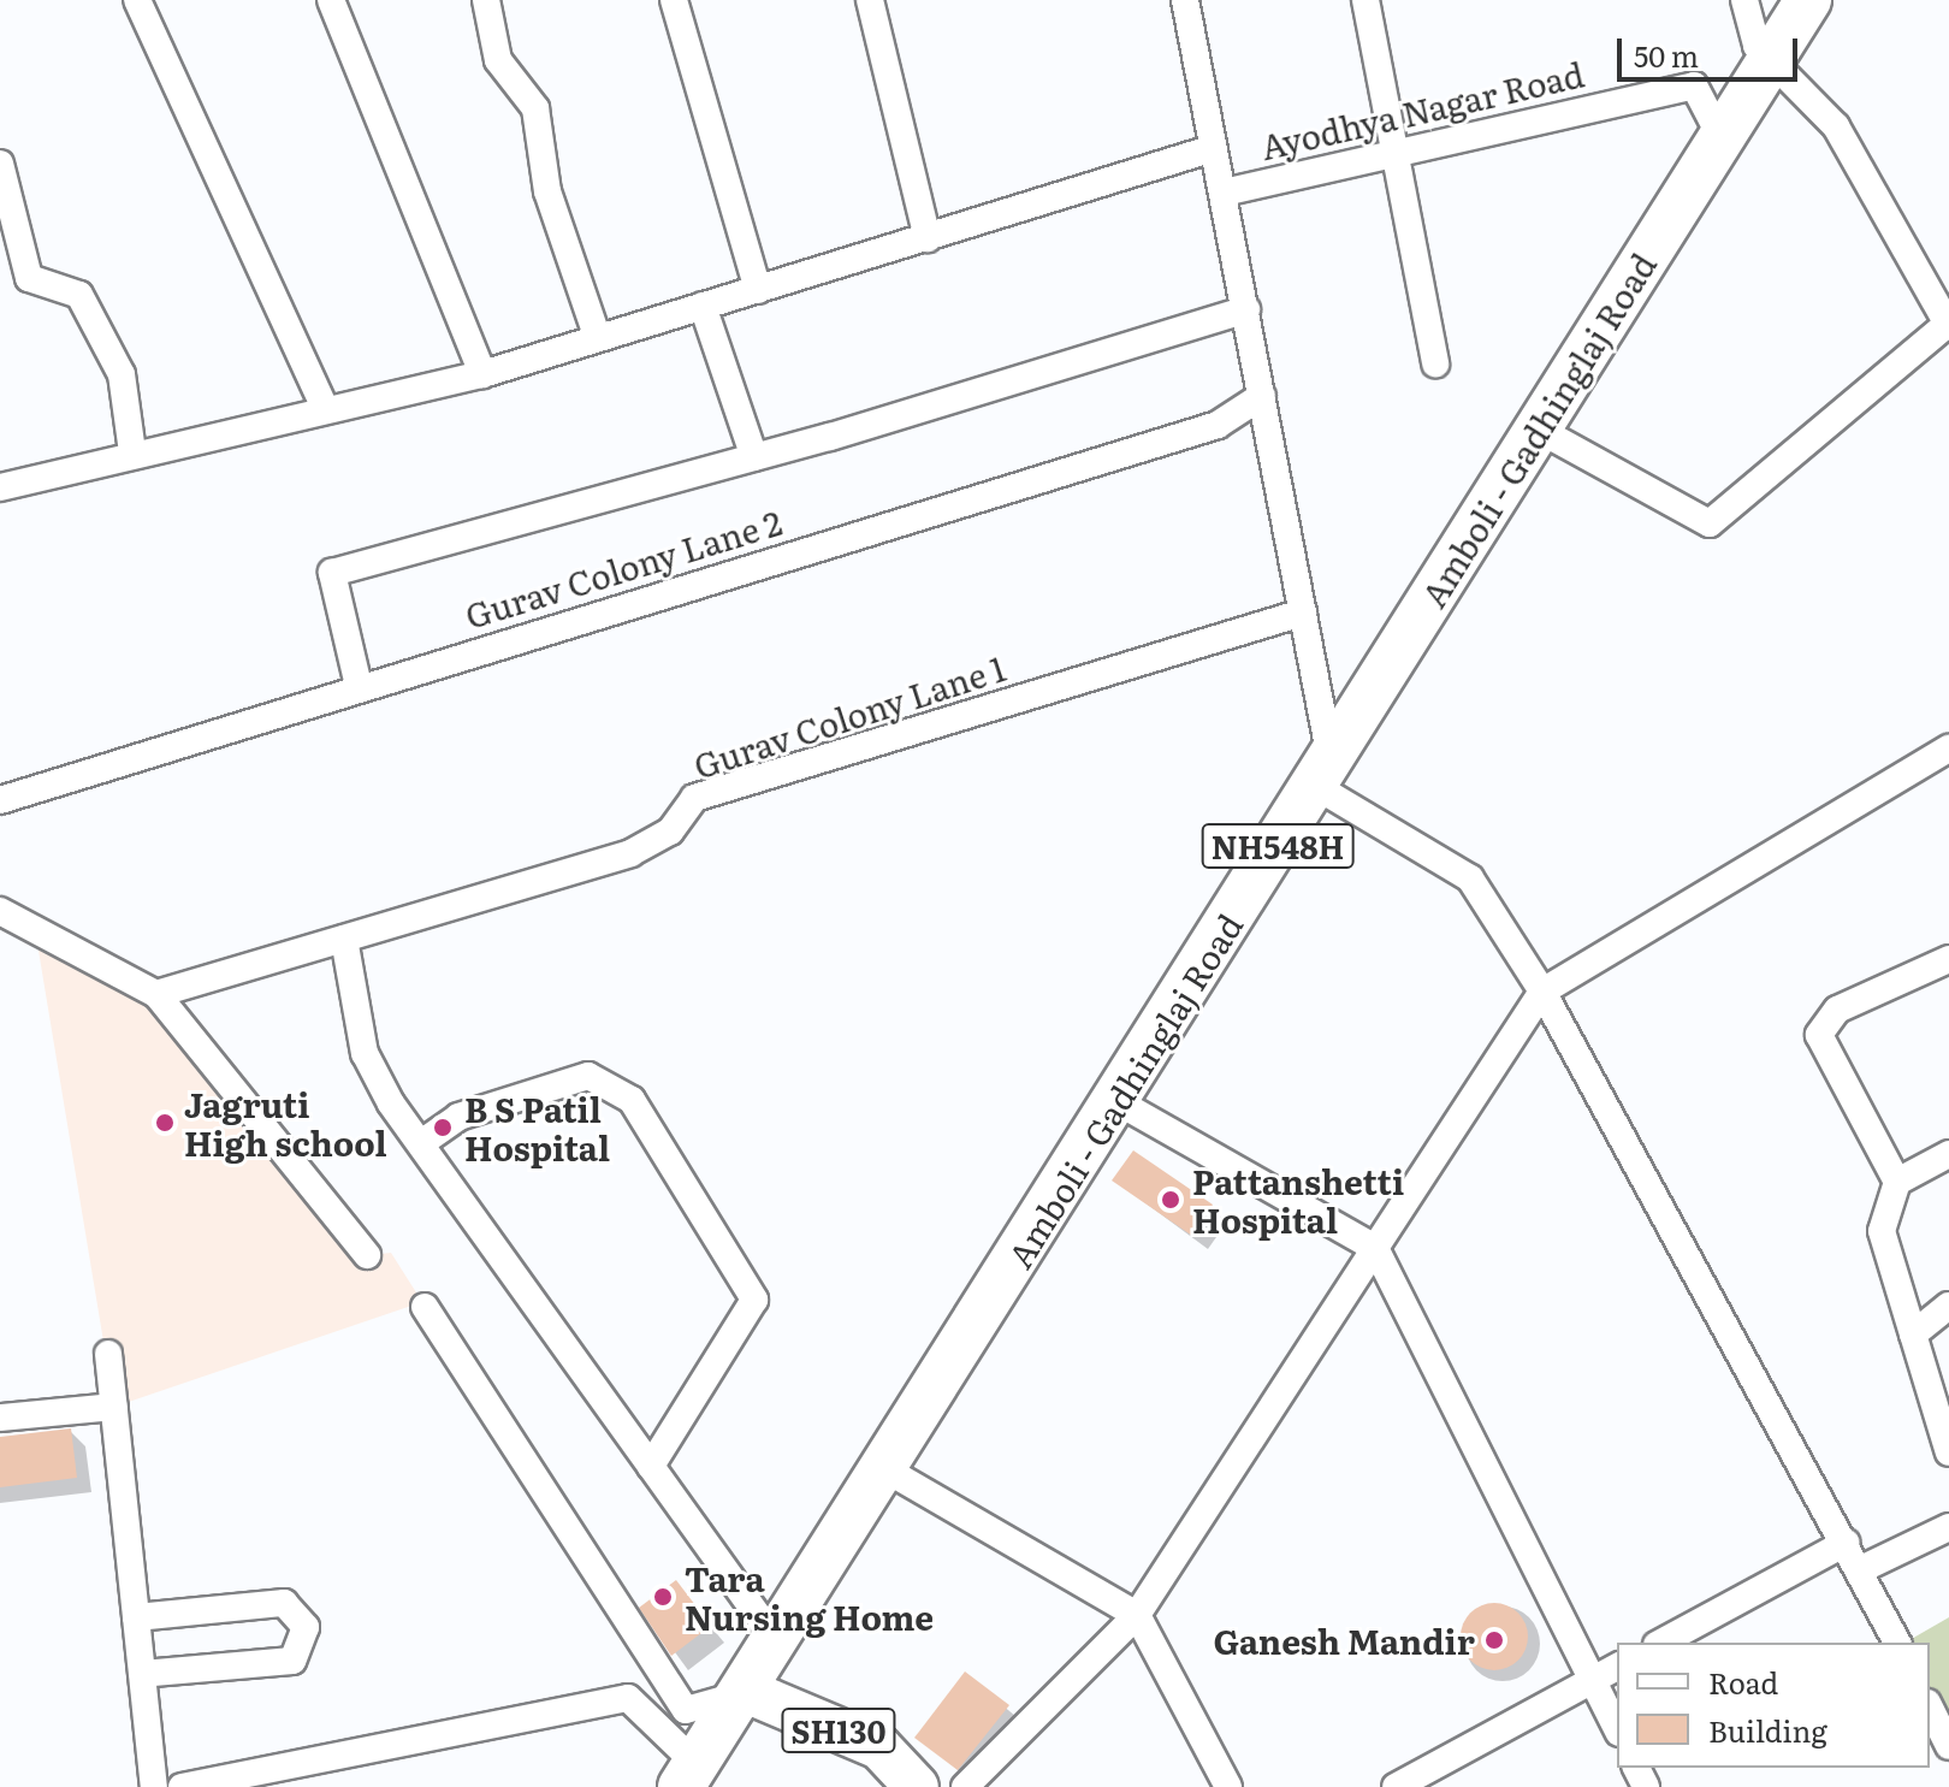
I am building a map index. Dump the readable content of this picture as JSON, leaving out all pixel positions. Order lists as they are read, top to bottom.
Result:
{
  "streets": {
    "highway": ["Amboli - Gadhinglaj Road", "NH548H"],
    "main road": ["SH130"],
    "street": ["Ayodhya Nagar Road", "Gurav Colony Lane 2", "Gurav Colony Lane 1"]
  },
  "crossings": [
    ["Ayodhya Nagar Road", "Amboli - Gadhinglaj Road"],
    ["Amboli - Gadhinglaj Road", "NH548H"],
    ["Amboli - Gadhinglaj Road", "SH130"],
    ["NH548H", "SH130"]
  ],
  "places": [
    "Jagruti High school",
    "B S Patil Hospital",
    "Pattanshetti Hospital",
    "Tara Nursing Home",
    "Ganesh Mandir"
  ],
  "legend": ["Road", "Building"],
  "scale_bar": "50 m"
}
